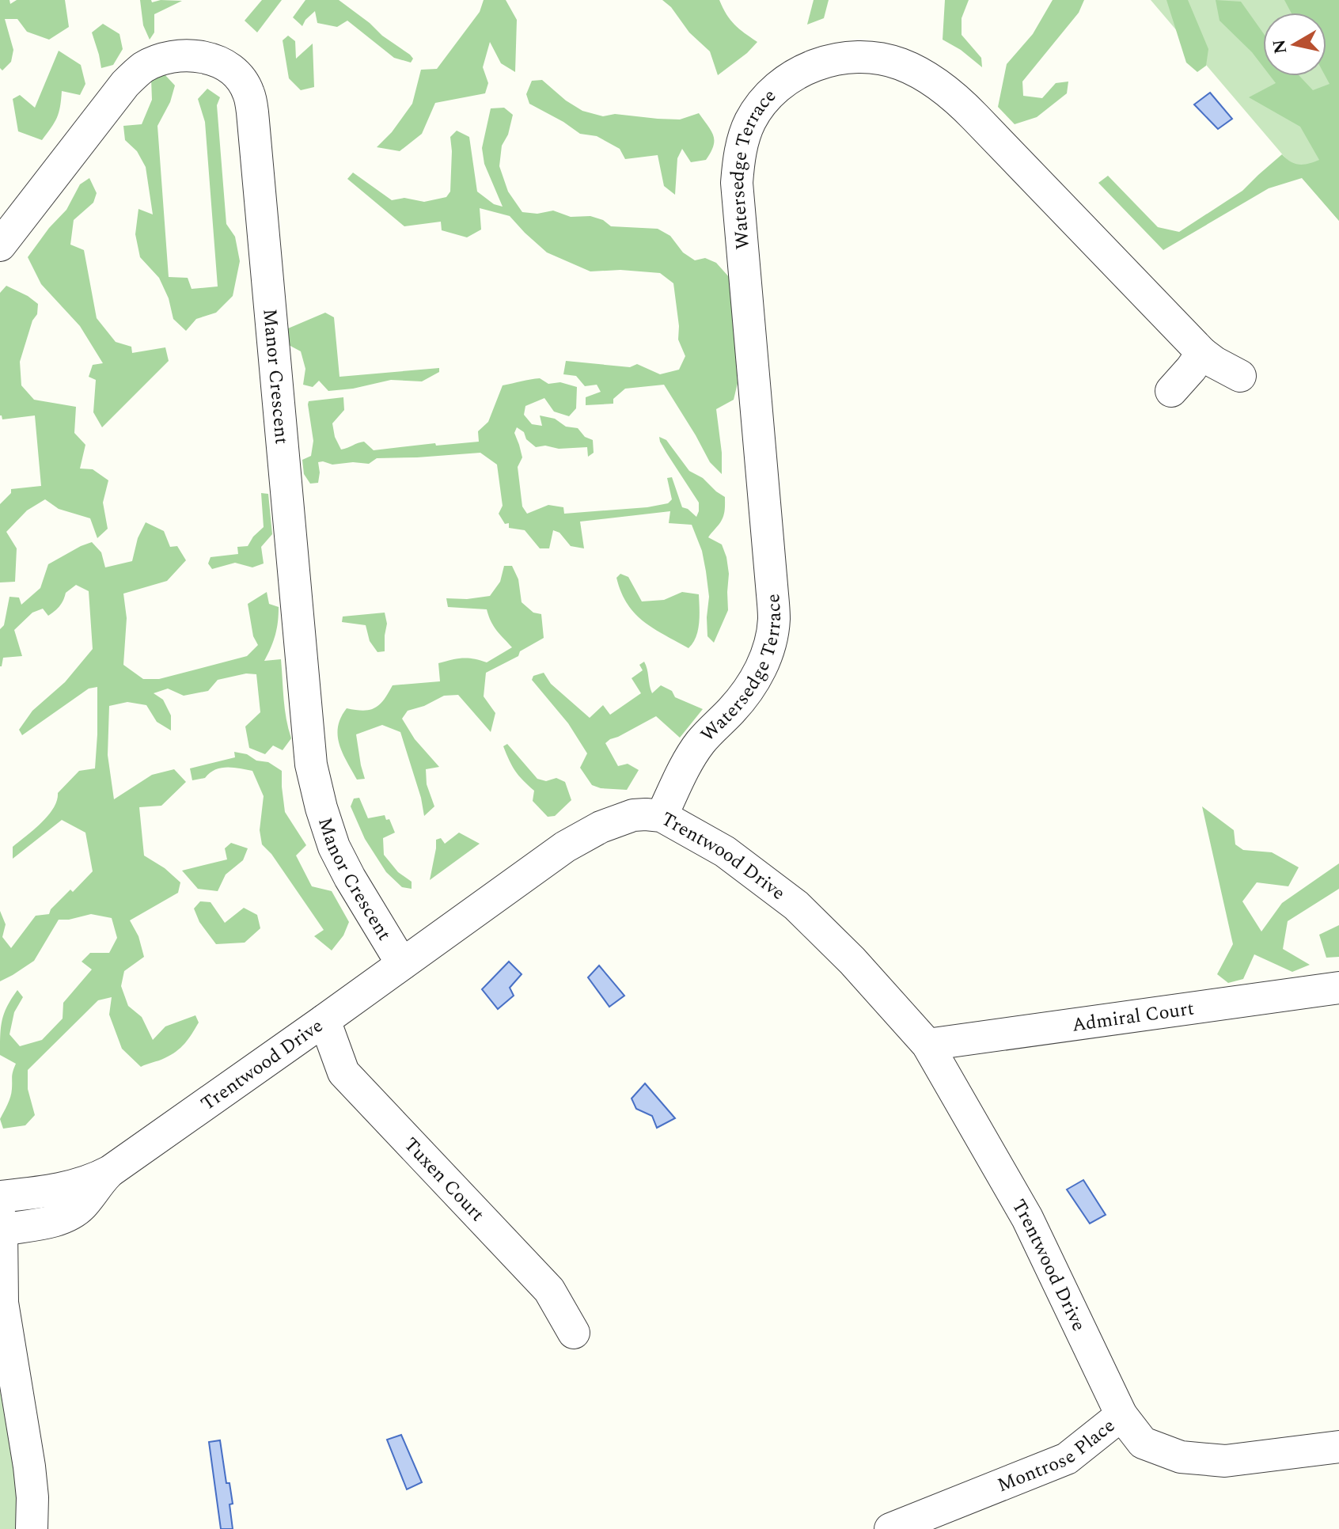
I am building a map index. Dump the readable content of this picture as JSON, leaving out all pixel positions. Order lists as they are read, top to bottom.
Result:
{
  "streets": {
    "street": [
      "Watersedge Terrace",
      "Manor Crescent",
      "Trentwood Drive",
      "Admiral Court",
      "Tuxen Court",
      "Montrose Place"
    ]
  },
  "crossings": [
    ["Watersedge Terrace", "Trentwood Drive"],
    ["Manor Crescent", "Trentwood Drive"],
    ["Trentwood Drive", "Admiral Court"],
    ["Trentwood Drive", "Tuxen Court"],
    ["Trentwood Drive", "Montrose Place"]
  ],
  "north": "left"
}
